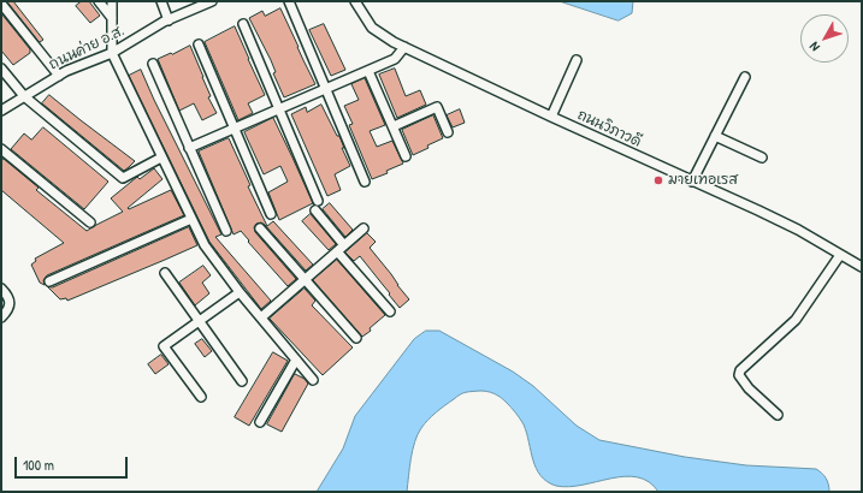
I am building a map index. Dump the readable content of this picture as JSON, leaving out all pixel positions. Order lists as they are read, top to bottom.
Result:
{
  "streets": {
    "street": ["ถนนค่าย อ.ส.", "ถนนวิภาวดี"]
  },
  "places": ["มายเทอเรส"],
  "scale_bar": "100 m",
  "north": "bottom left"
}
